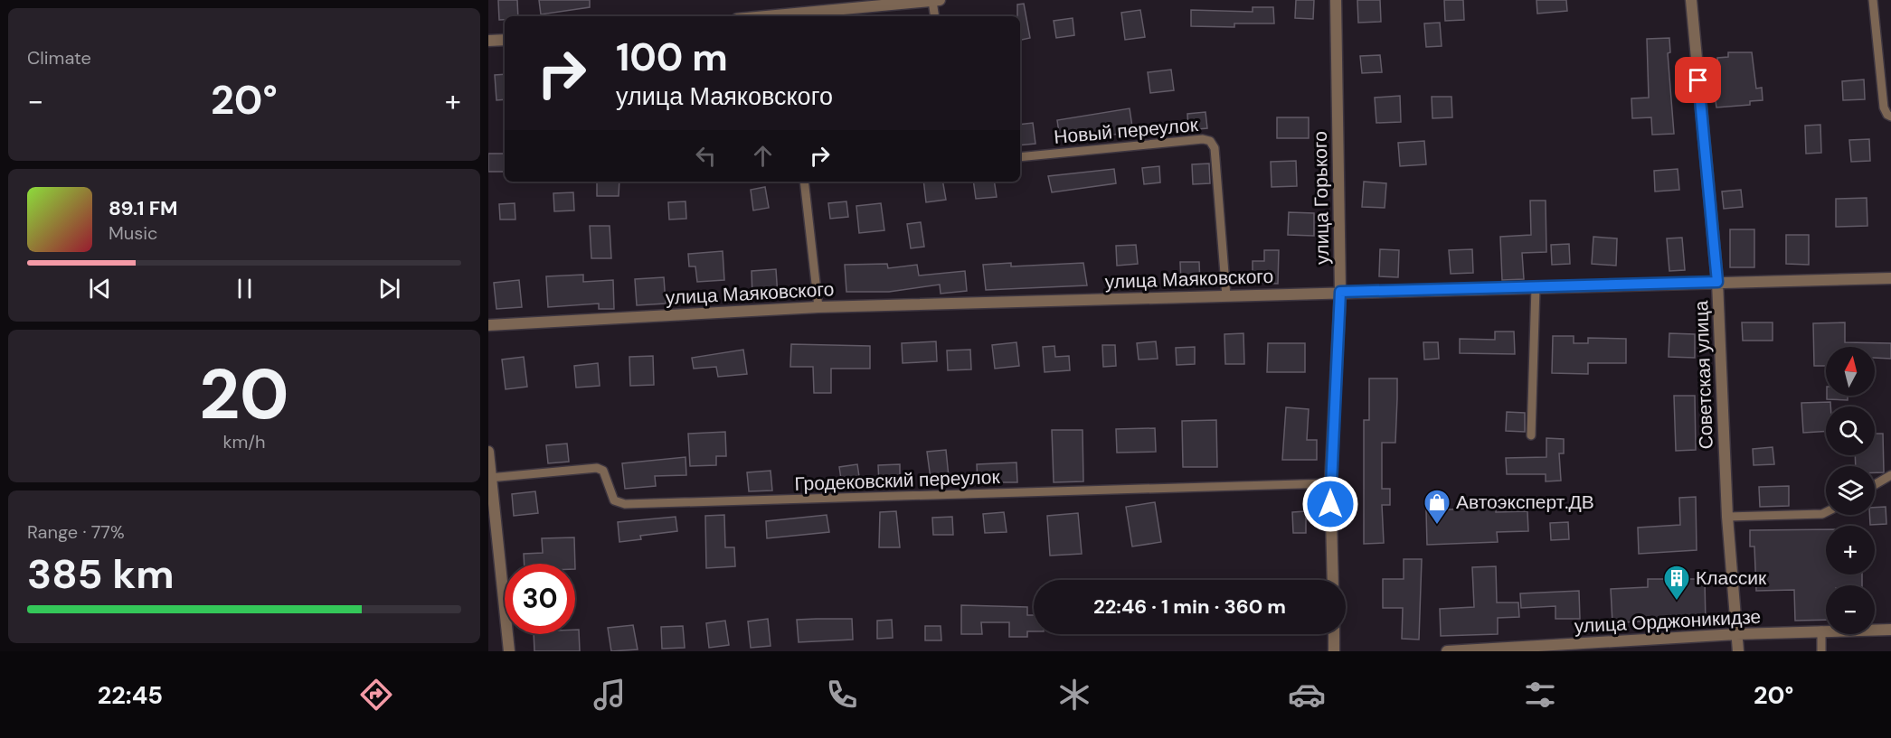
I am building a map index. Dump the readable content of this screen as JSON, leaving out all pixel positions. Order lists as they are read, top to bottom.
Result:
{
  "streets": {
    "street": [
      "улица Горького",
      "улица Маяковского",
      "Советская улица",
      "улица Орджоникидзе"
    ],
    "lane": ["Новый переулок", "Гродековский переулок"]
  },
  "crossings": [
    ["Новый переулок", "улица Маяковского"],
    ["улица Горького", "улица Маяковского"],
    ["улица Горького", "Гродековский переулок"],
    ["улица Маяковского", "Советская улица"],
    ["Советская улица", "улица Орджоникидзе"]
  ],
  "places": {
    "shop": ["Автоэксперт.ДВ"],
    "building": ["Классик"]
  },
  "north": "top",
  "page": {
    "tile": [
      "Climate",
      ["20", "km/h"],
      ["Range · 77%", "385 km"]
    ],
    "turn": ["100 m", "улица Маяковского"],
    "heat": ["−", "20°", "+"],
    "song": ["89.1 FM", "Music"],
    "map_buttons": ["+", "−"],
    "limit": "30",
    "trip": "22:46 · 1 min · 360 m",
    "tabs": ["22:45", "20°"]
  }
}
